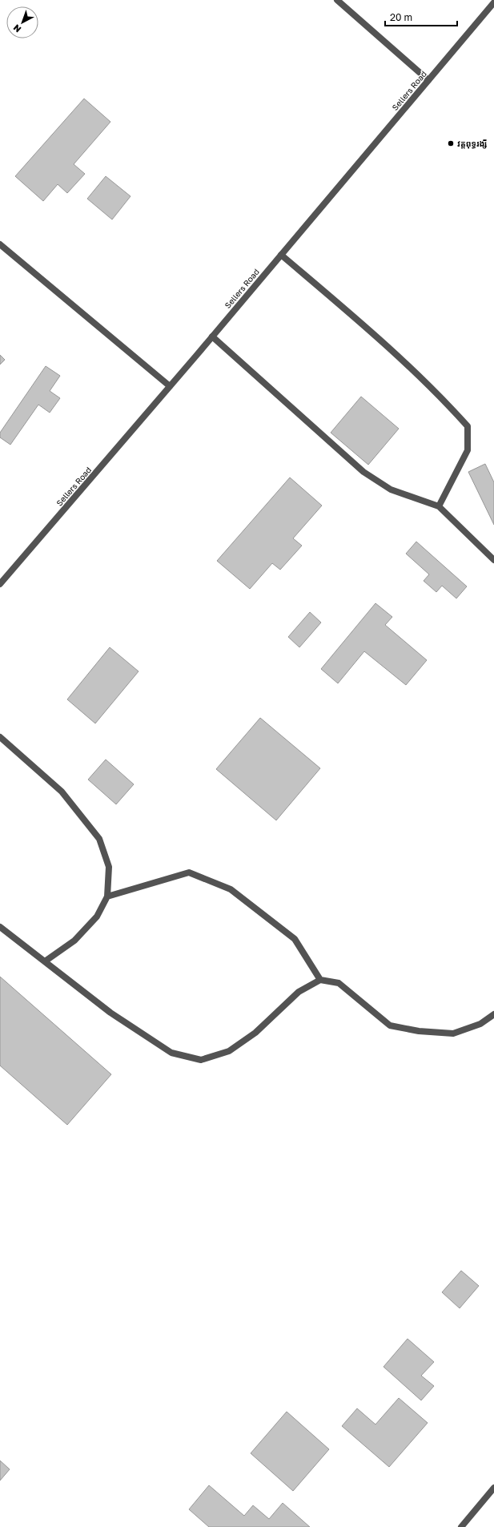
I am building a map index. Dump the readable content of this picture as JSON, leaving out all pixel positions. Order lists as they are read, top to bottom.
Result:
{
  "streets": {
    "street": ["Sellers Road"]
  },
  "places": ["វត្តពុទ្ធរង្សី"],
  "scale_bar": "20 m",
  "north": "bottom left"
}
